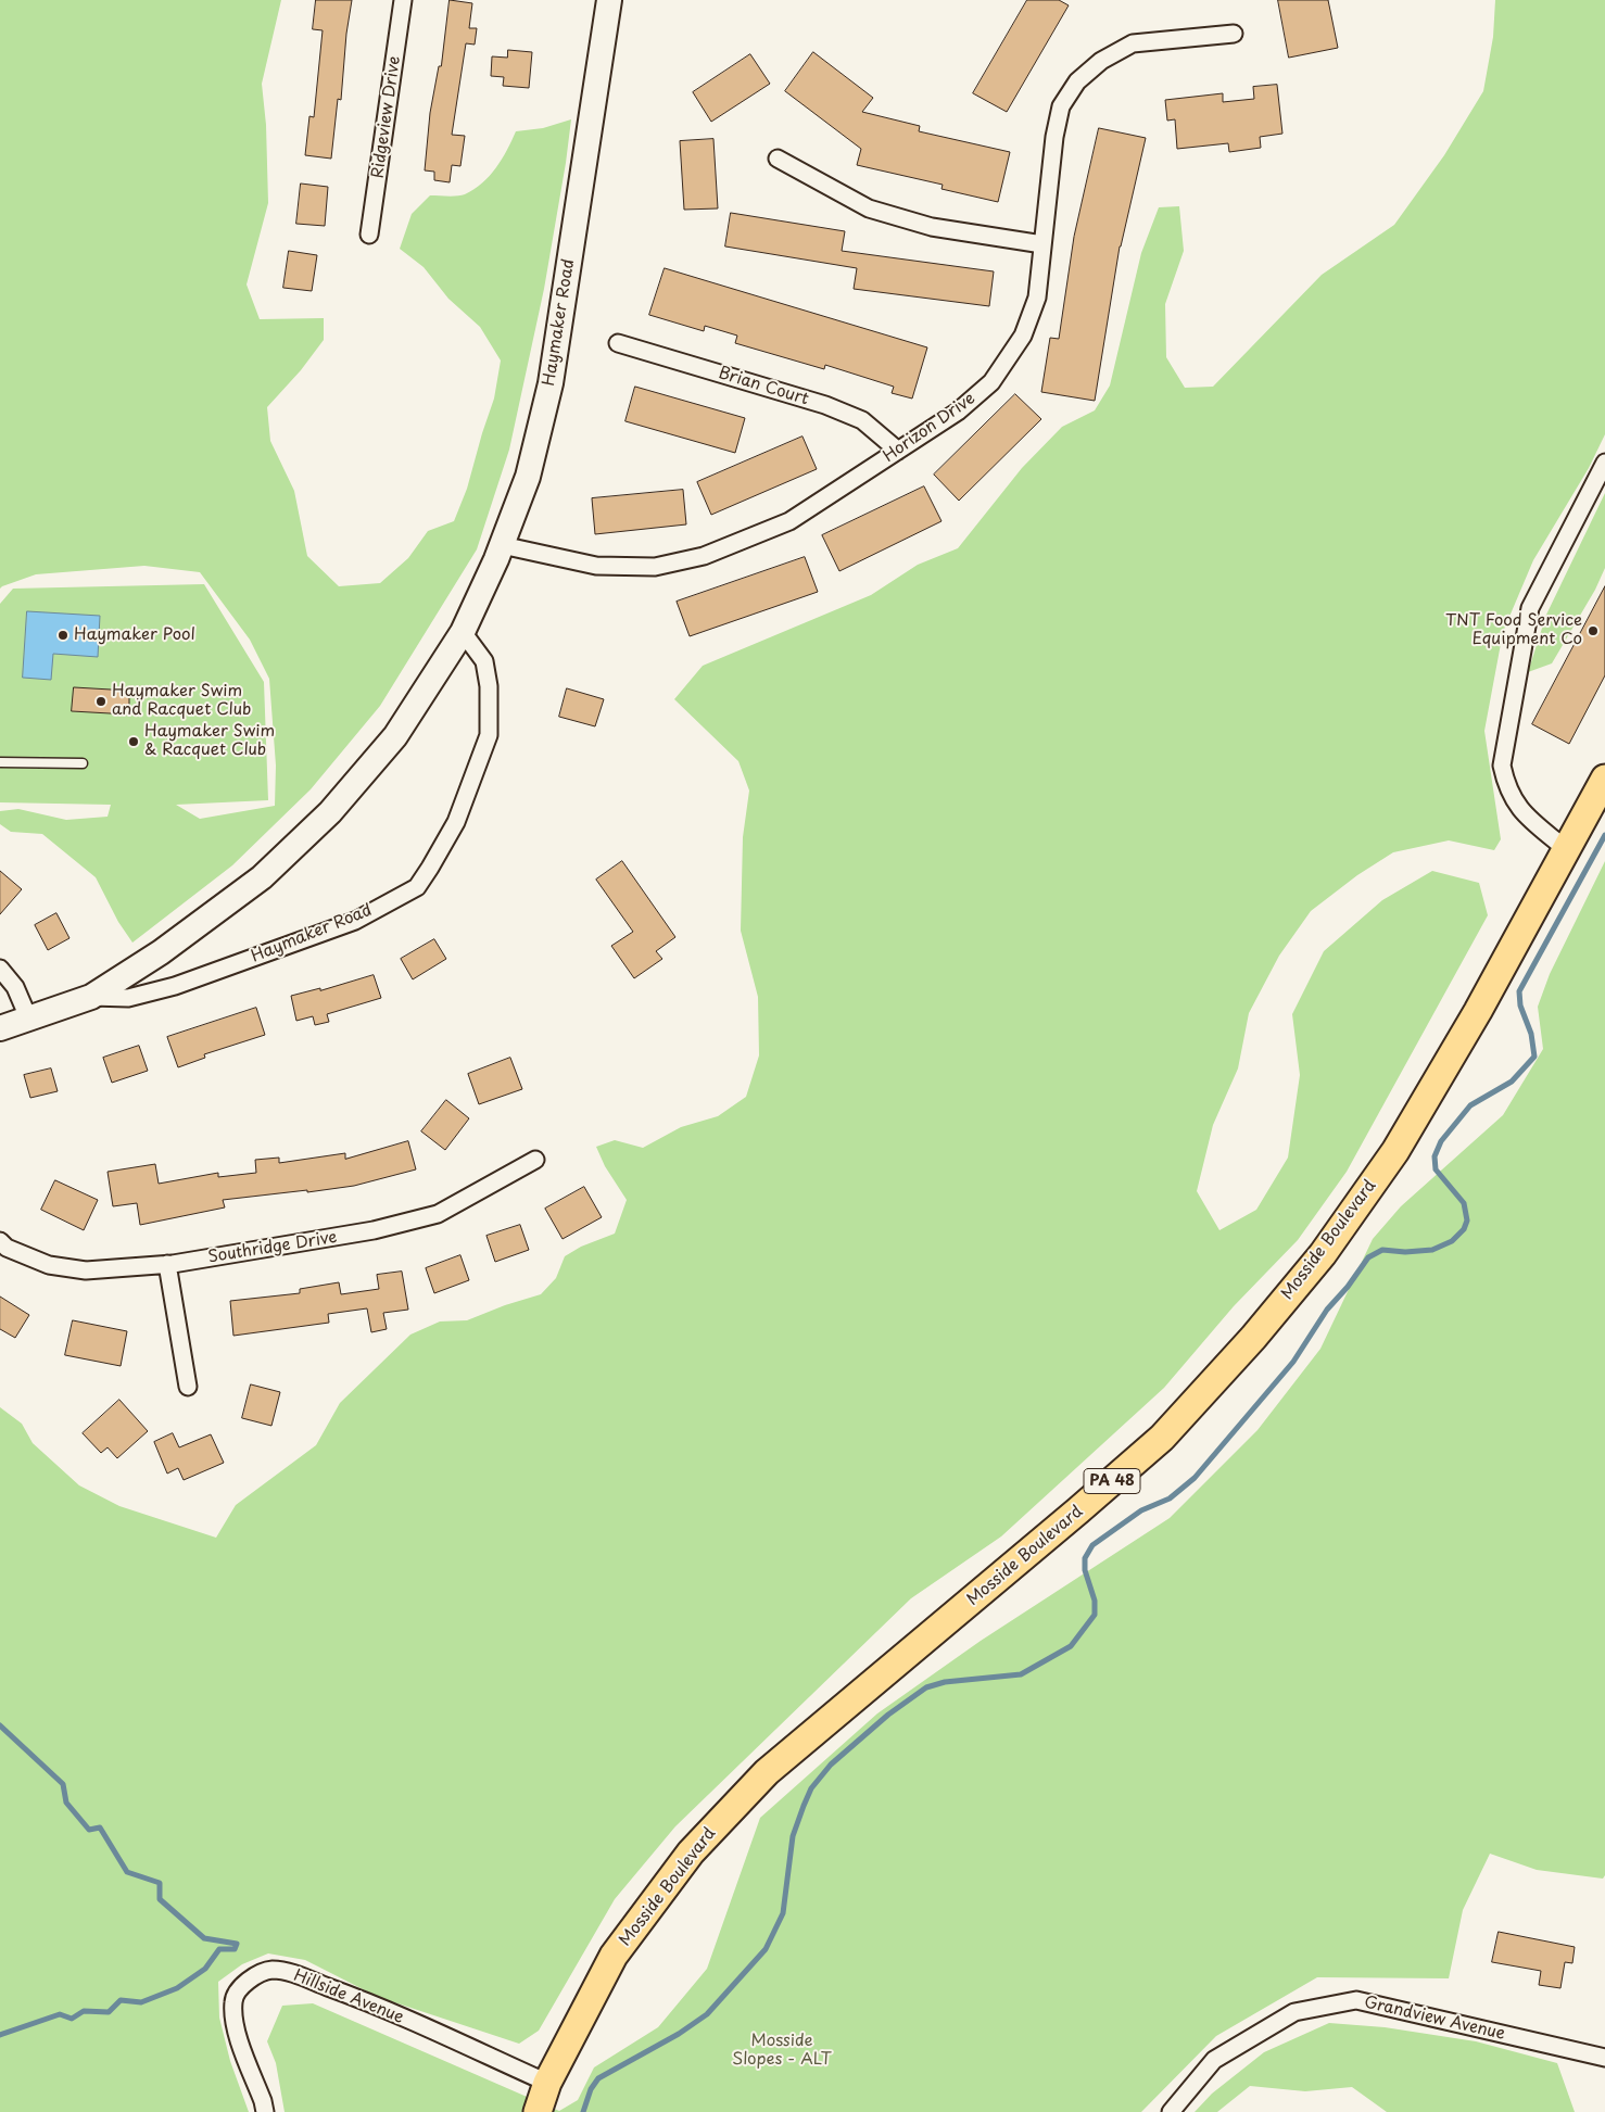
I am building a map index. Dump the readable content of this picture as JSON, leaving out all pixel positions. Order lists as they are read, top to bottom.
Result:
{
  "streets": {
    "main road": ["Haymaker Road", "Mosside Boulevard", "PA 48"],
    "street": [
      "Ridgeview Drive",
      "Brian Court",
      "Horizon Drive",
      "Southridge Drive",
      "Hillside Avenue",
      "Grandview Avenue"
    ]
  },
  "crossings": [
    ["Haymaker Road", "Horizon Drive"],
    ["Brian Court", "Horizon Drive"],
    ["Mosside Boulevard", "Hillside Avenue"]
  ],
  "parks": ["Mosside Slopes - ALT"],
  "places": [
    "TNT Food Service Equipment Co",
    "Haymaker Pool",
    "Haymaker Swim and Racquet Club",
    "Haymaker Swim & Racquet Club"
  ]
}
